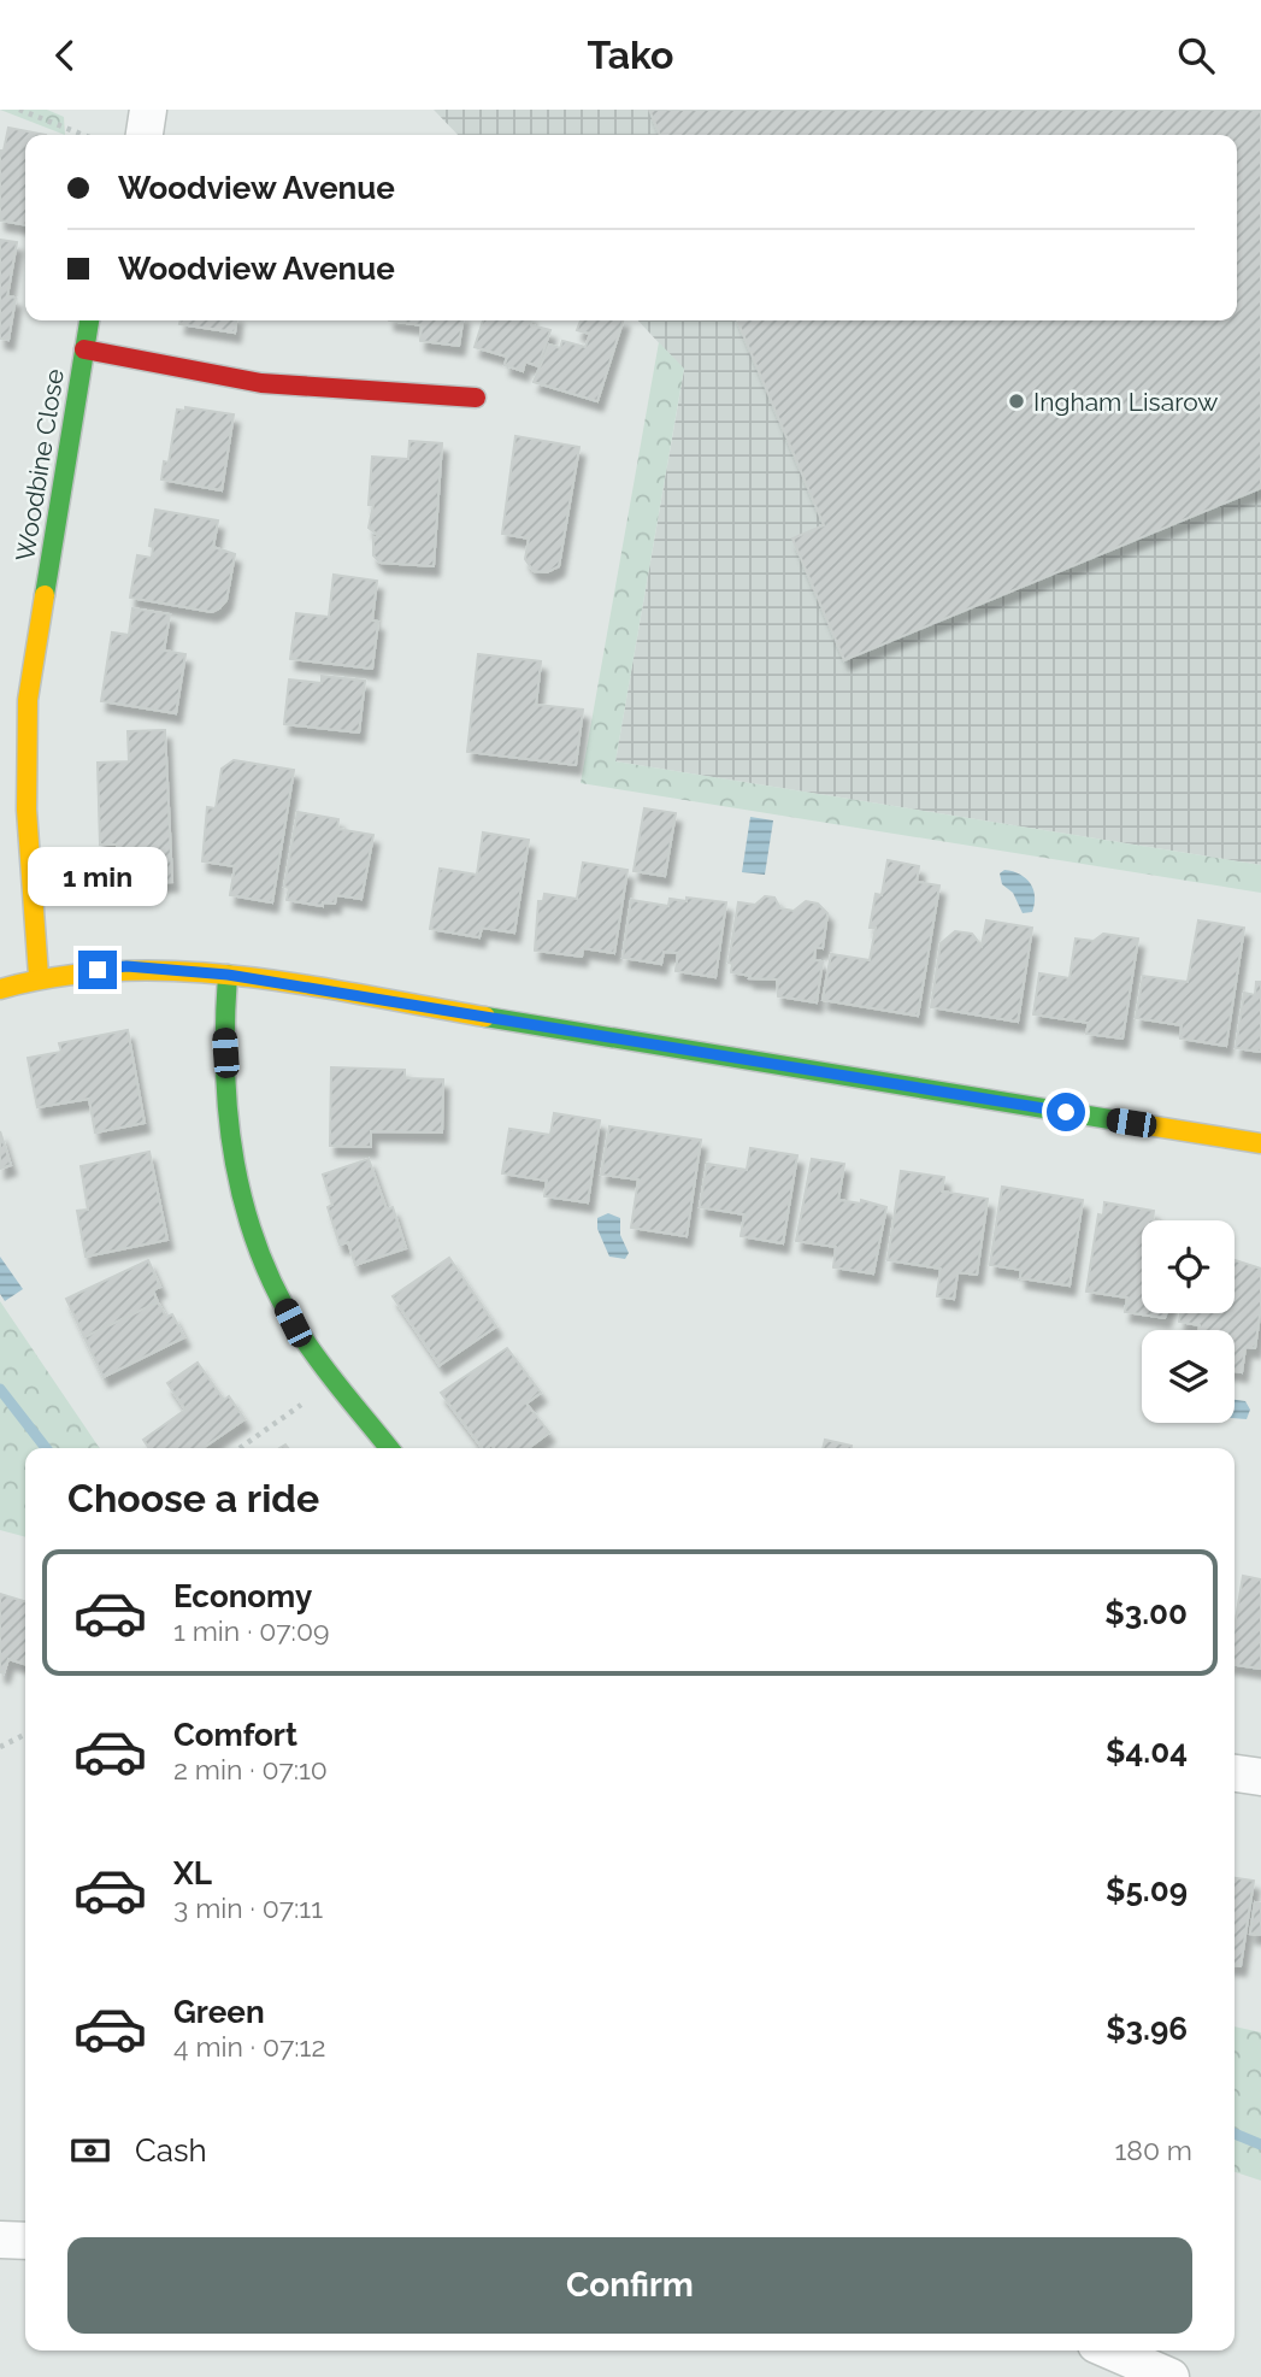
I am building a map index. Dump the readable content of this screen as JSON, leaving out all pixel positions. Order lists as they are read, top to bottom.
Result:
{
  "streets": {
    "street": ["Woodbine Close"]
  },
  "places": ["Ingham Lisarow"],
  "page": {
    "header": "Tako",
    "banner": ["Woodview Avenue", "Woodview Avenue"],
    "bubble": "1 min",
    "heading": "Choose a ride",
    "list": [
      {
        "name": "Economy",
        "note": "1 min · 07:09",
        "value": "$3.00"
      },
      {
        "name": "Comfort",
        "note": "2 min · 07:10",
        "value": "$4.04"
      },
      {
        "name": "XL",
        "note": "3 min · 07:11",
        "value": "$5.09"
      },
      {
        "name": "Green",
        "note": "4 min · 07:12",
        "value": "$3.96"
      }
    ],
    "pay": ["Cash", "180 m"],
    "buttons": "Confirm"
  }
}
